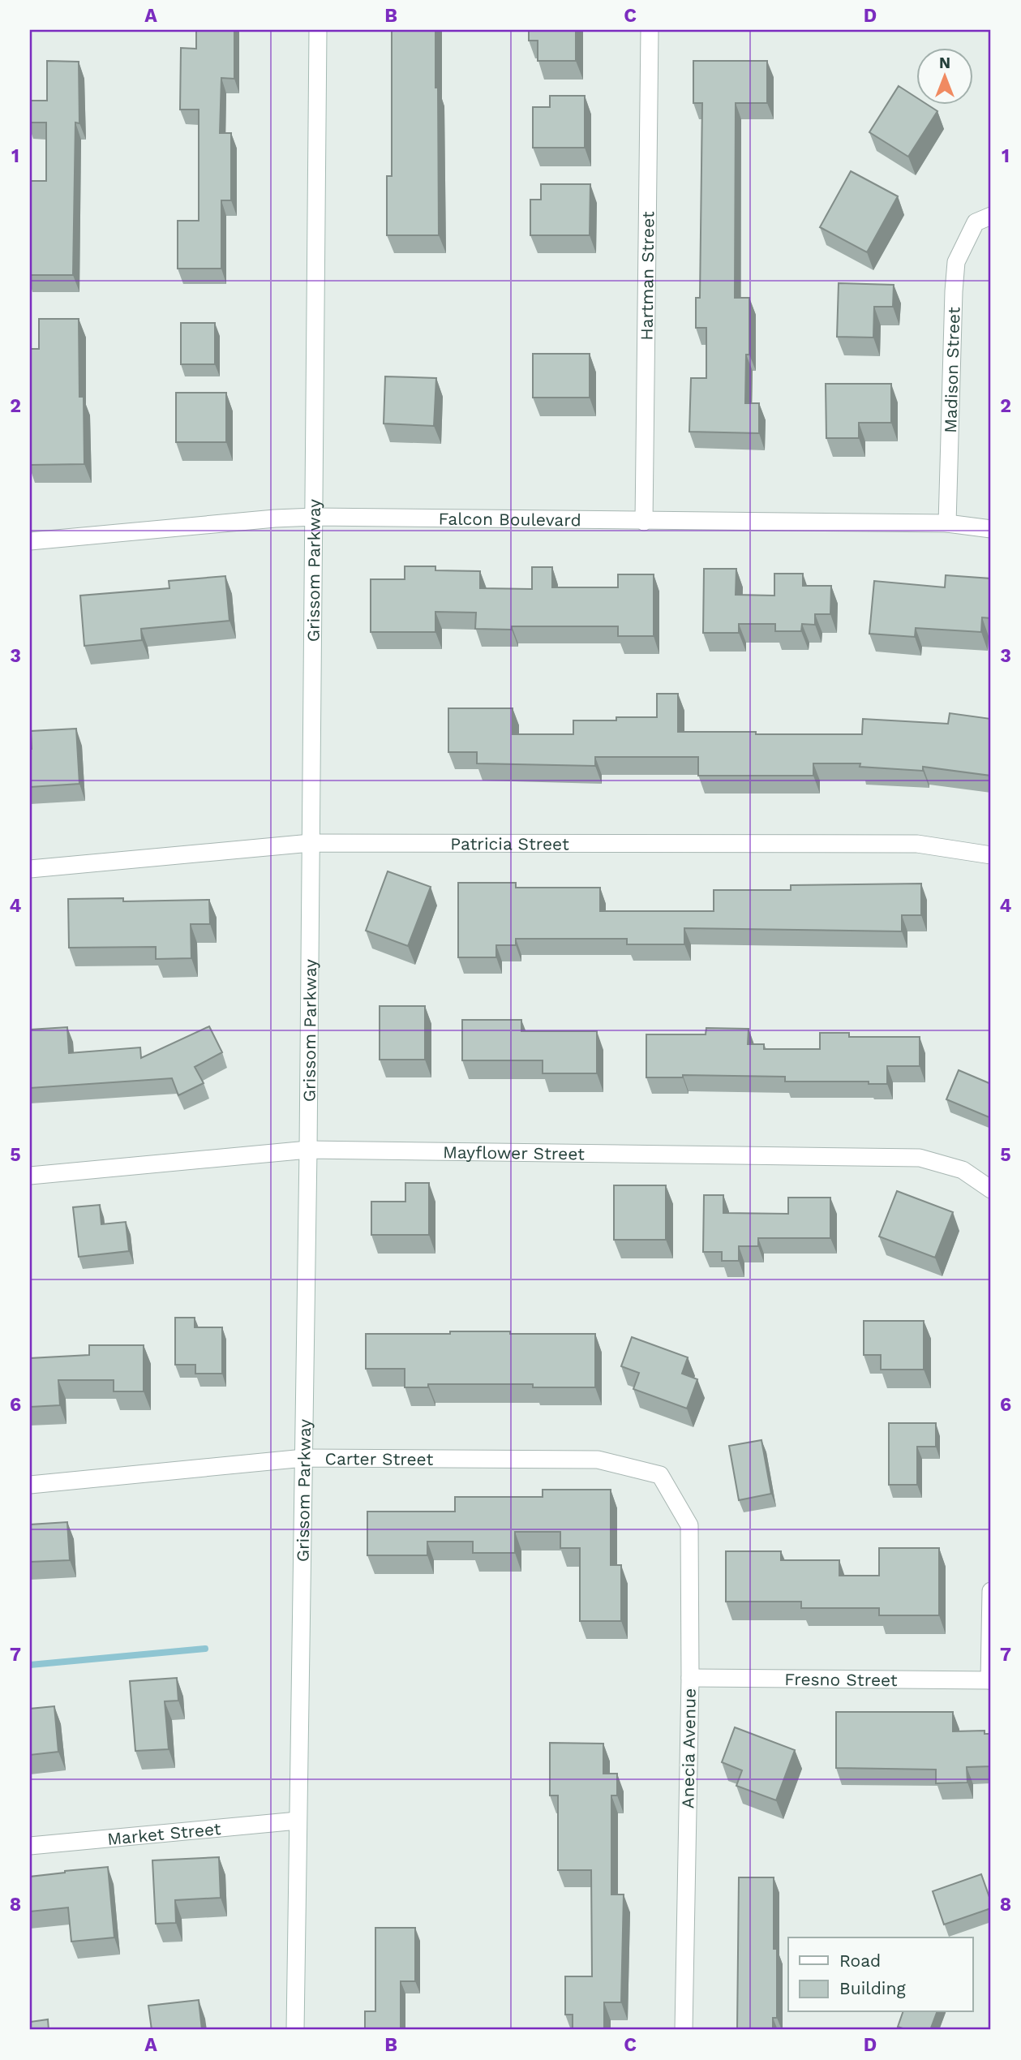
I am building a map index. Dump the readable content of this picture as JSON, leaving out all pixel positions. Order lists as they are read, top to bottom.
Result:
{
  "streets": {
    "street": [
      "Hartman Street",
      "Madison Street",
      "Falcon Boulevard",
      "Grissom Parkway",
      "Patricia Street",
      "Mayflower Street",
      "Carter Street",
      "Fresno Street",
      "Anecia Avenue",
      "Market Street"
    ]
  },
  "crossings": [
    ["Hartman Street", "Falcon Boulevard"],
    ["Madison Street", "Falcon Boulevard"],
    ["Falcon Boulevard", "Grissom Parkway"],
    ["Grissom Parkway", "Patricia Street"],
    ["Grissom Parkway", "Mayflower Street"],
    ["Grissom Parkway", "Carter Street"],
    ["Grissom Parkway", "Market Street"],
    ["Carter Street", "Anecia Avenue"],
    ["Fresno Street", "Anecia Avenue"]
  ],
  "legend": ["Road", "Building"],
  "north": "top",
  "grid": {
    "columns": [
      "A",
      "B",
      "C",
      "D"
    ],
    "rows": [
      "1",
      "2",
      "3",
      "4",
      "5",
      "6",
      "7",
      "8"
    ]
  }
}
